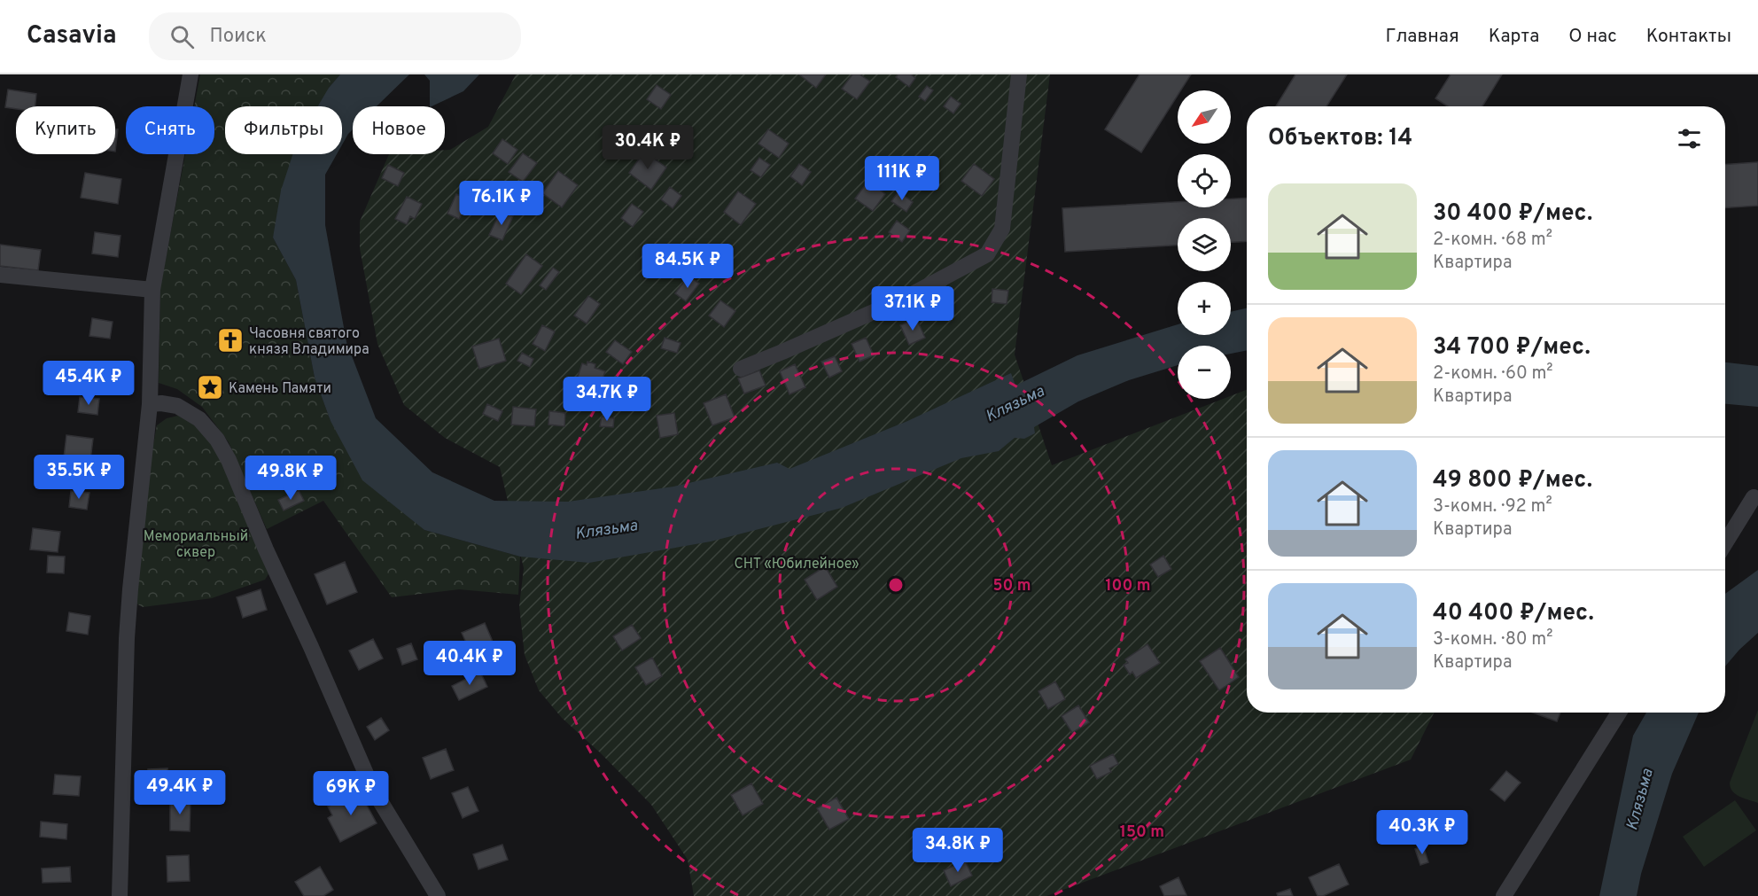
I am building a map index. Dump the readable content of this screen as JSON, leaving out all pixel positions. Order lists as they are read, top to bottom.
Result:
{
  "water": ["Клязьма"],
  "parks": ["Мемориальный сквер", "СНТ «Юбилейное»"],
  "places": {
    "church": ["Часовня святого князя Владимира"],
    "place": ["Камень Памяти"]
  },
  "north": "bottom left",
  "page": {
    "header": "Casavia",
    "search": "Поиск",
    "nav": [
      "Главная",
      "Карта",
      "О нас",
      "Контакты"
    ],
    "map_buttons": ["+", "−"],
    "chip": [
      "Купить",
      "Снять",
      "Фильтры",
      "Новое"
    ],
    "heading": "Объектов: 14",
    "price": [
      "30.4K ₽",
      "111K ₽",
      "76.1K ₽",
      "84.5K ₽",
      "37.1K ₽",
      "45.4K ₽",
      "34.7K ₽",
      "35.5K ₽",
      "49.8K ₽",
      "40.4K ₽",
      "49.4K ₽",
      "69K ₽",
      "40.3K ₽",
      "34.8K ₽"
    ],
    "list": [
      {
        "name": "30 400 ₽/мес.",
        "note": "2-комн. · 68 m² · Квартира"
      },
      {
        "name": "34 700 ₽/мес.",
        "note": "2-комн. · 60 m² · Квартира"
      },
      {
        "name": "49 800 ₽/мес.",
        "note": "3-комн. · 92 m² · Квартира"
      },
      {
        "name": "40 400 ₽/мес.",
        "note": "3-комн. · 80 m² · Квартира"
      }
    ]
  },
  "rings": ["50 m", "100 m", "150 m"]
}
